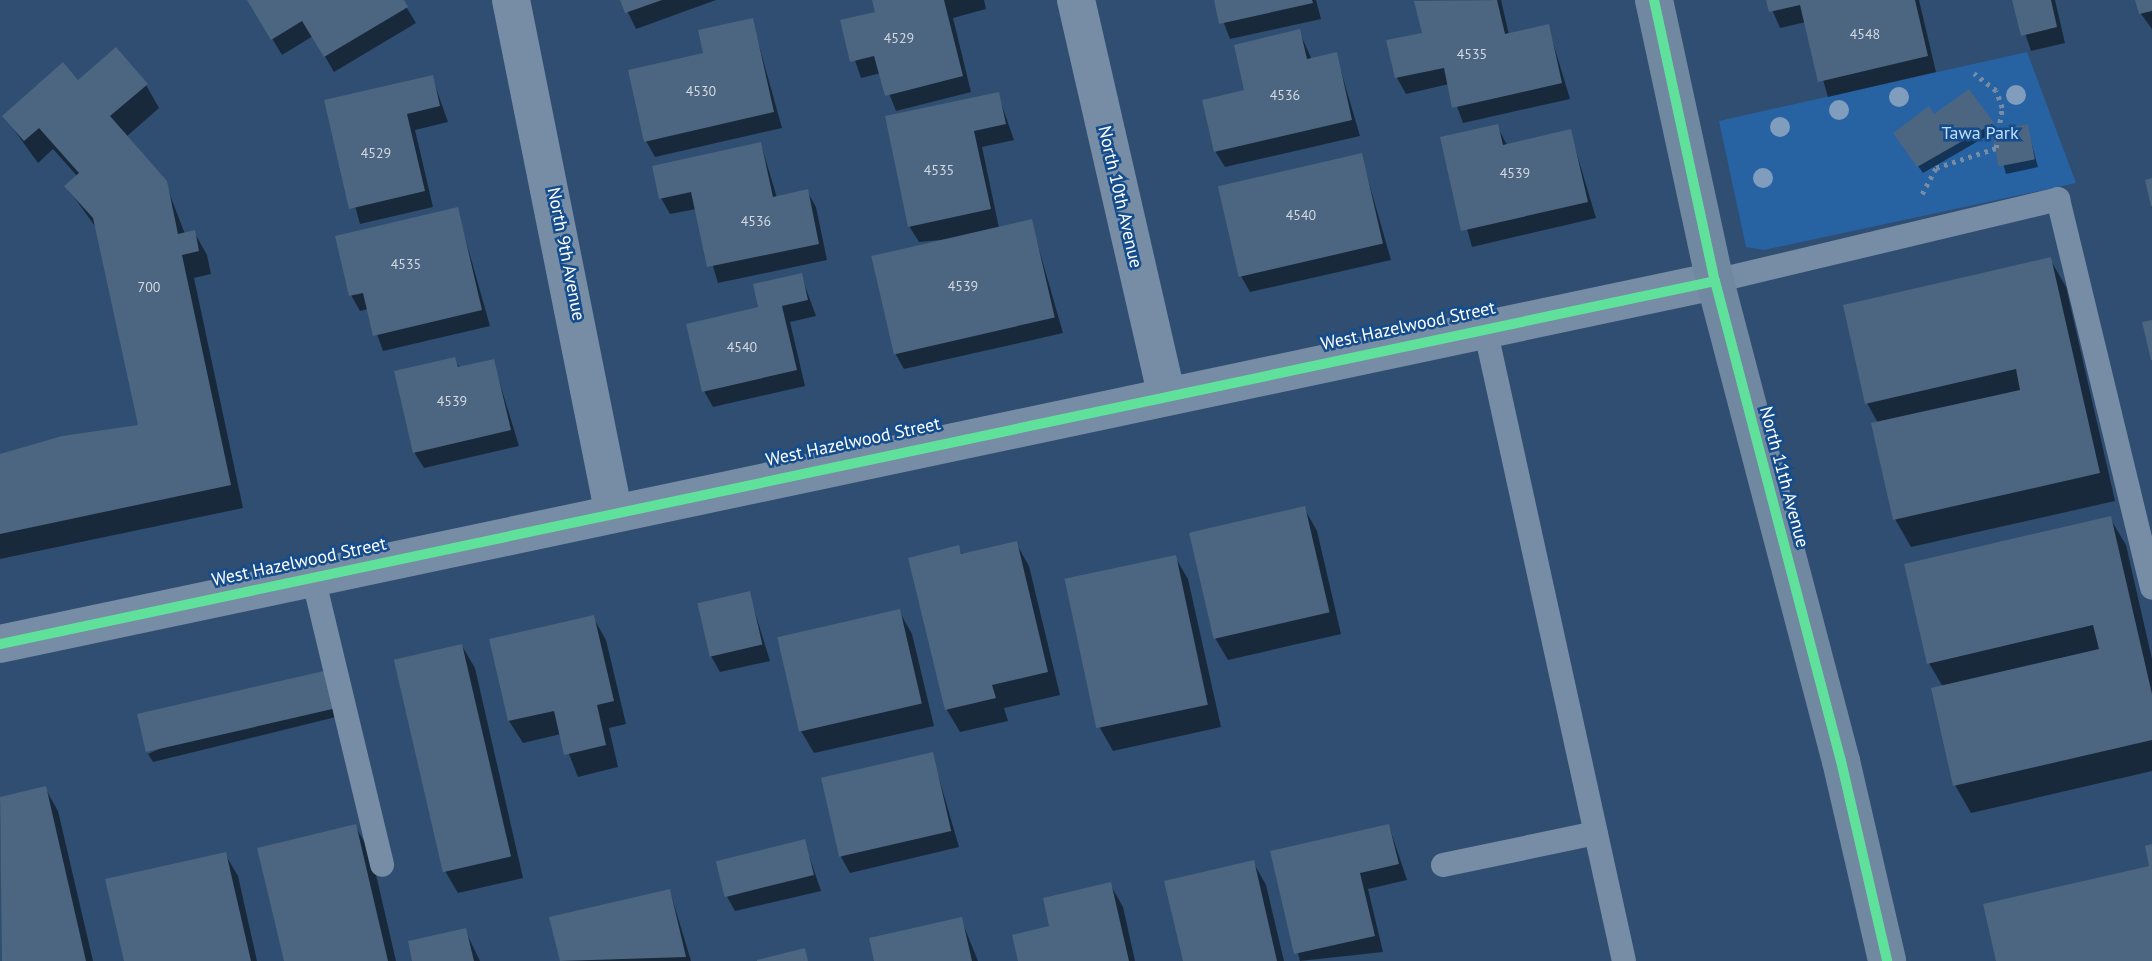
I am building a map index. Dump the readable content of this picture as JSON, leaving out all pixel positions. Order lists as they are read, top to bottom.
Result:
{
  "streets": {
    "street": [
      "North 10th Avenue",
      "North 9th Avenue",
      "West Hazelwood Street",
      "North 11th Avenue"
    ]
  },
  "crossings": [
    ["North 10th Avenue", "West Hazelwood Street"],
    ["North 9th Avenue", "West Hazelwood Street"],
    ["West Hazelwood Street", "North 11th Avenue"]
  ],
  "parks": ["Tawa Park"],
  "house_numbers": [
    "4548",
    "4529",
    "4535",
    "4530",
    "4536",
    "4529",
    "4535",
    "4539",
    "4540",
    "4536",
    "4535",
    "4539",
    "700",
    "4540",
    "4539"
  ]
}
